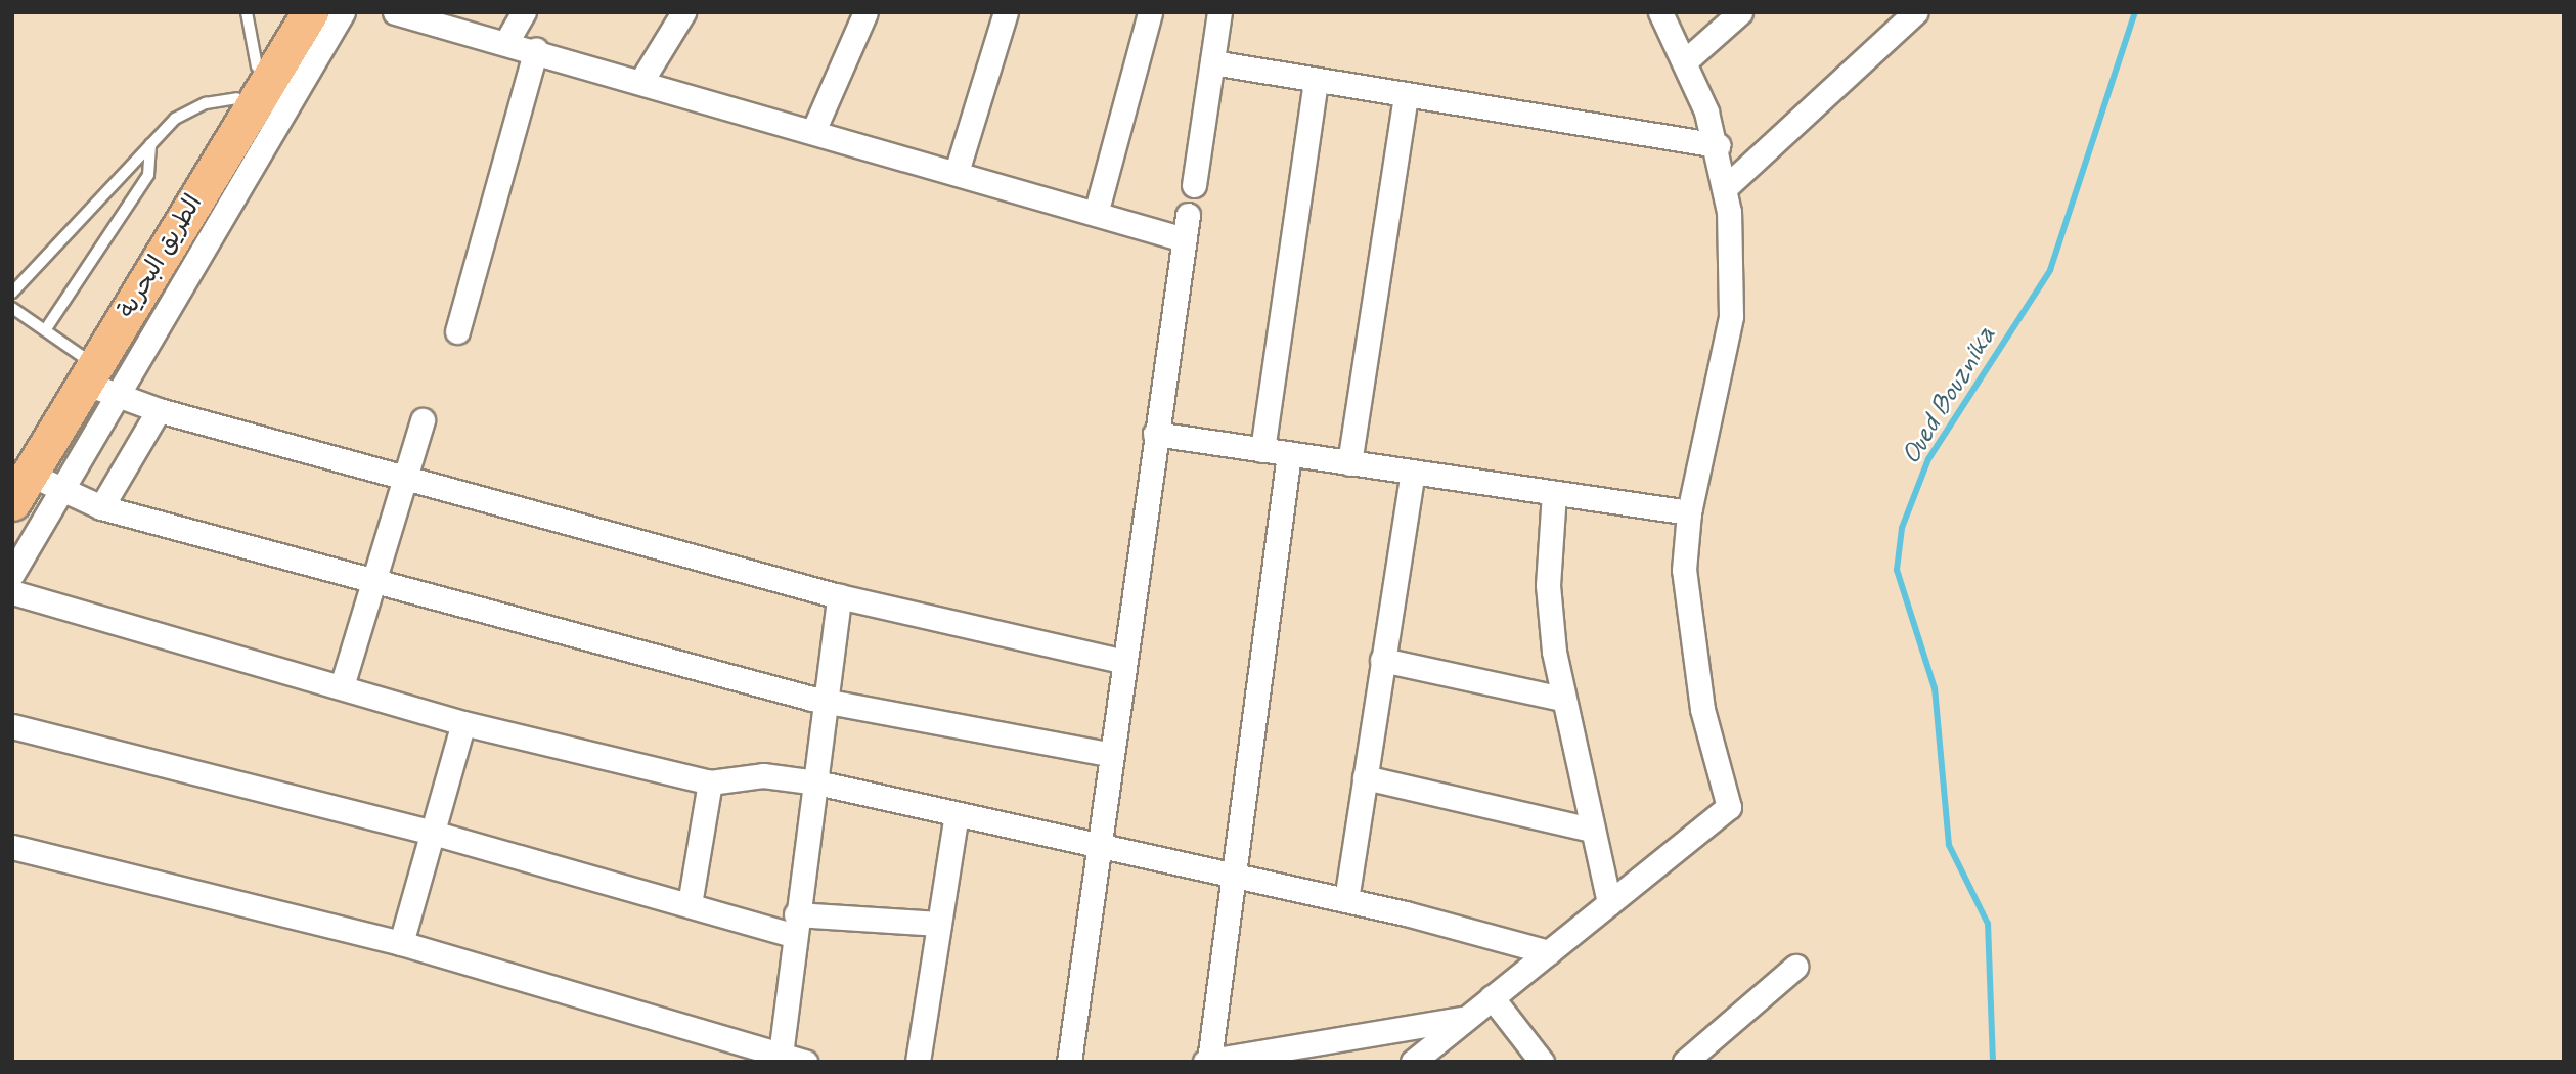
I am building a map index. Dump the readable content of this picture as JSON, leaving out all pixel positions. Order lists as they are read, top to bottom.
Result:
{
  "streets": {
    "main road": ["الطريق البحرية"]
  },
  "water": ["Oued Bouznika"]
}
